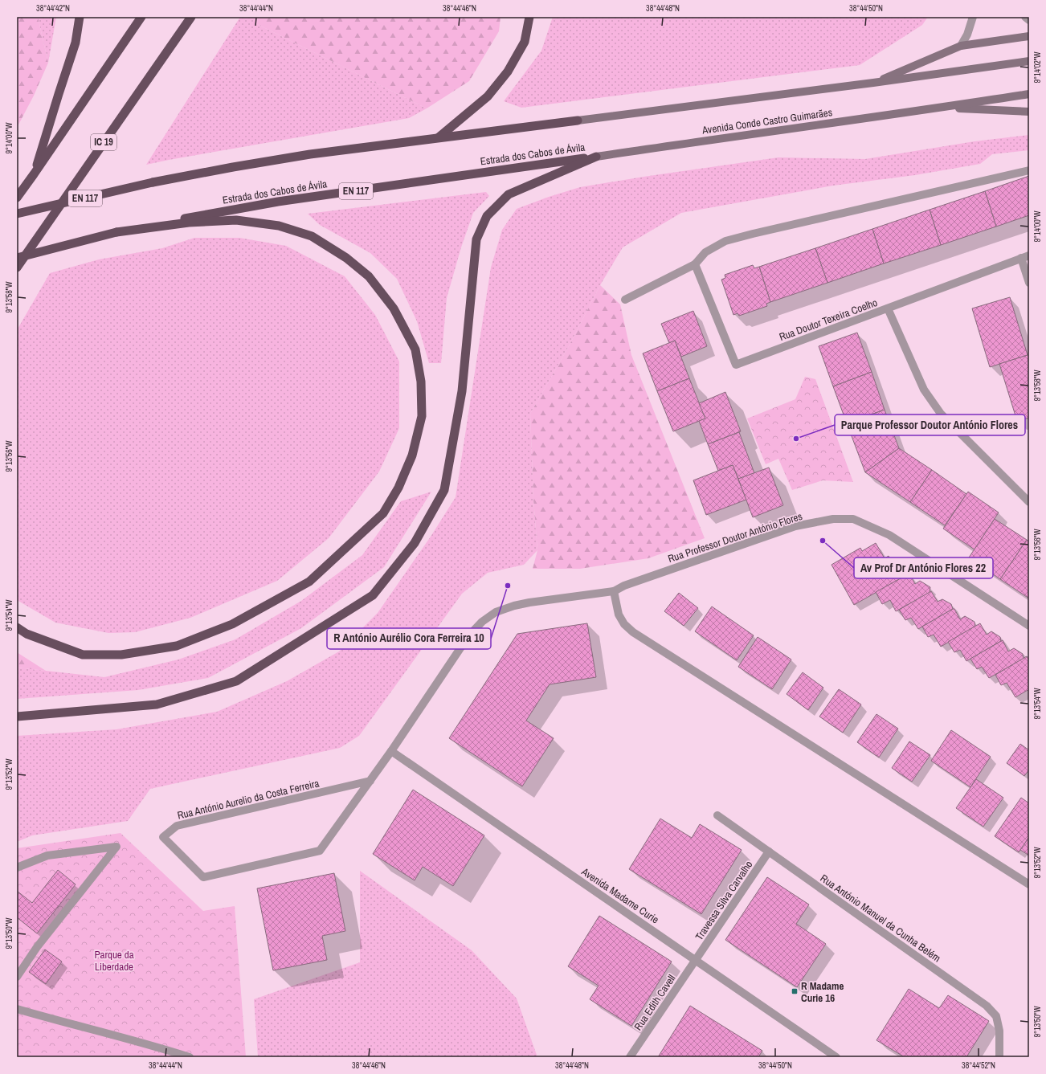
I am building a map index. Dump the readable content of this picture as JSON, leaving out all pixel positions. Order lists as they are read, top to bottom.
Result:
{
  "streets": {
    "highway": ["IC 19", "Estrada dos Cabos de Ávila", "EN 117"],
    "main road": ["Avenida Conde Castro Guimarães"],
    "street": [
      "Rua Doutor Texeira Coelho",
      "Rua Professor Doutor António Flores",
      "Rua António Aurelio da Costa Ferreira",
      "Avenida Madame Curie",
      "Travessa Silva Carvalho",
      "Rua António Manuel da Cunha Belém",
      "Rua Edith Cavell"
    ]
  },
  "crossings": [
    ["Avenida Conde Castro Guimarães", "Estrada dos Cabos de Ávila"],
    ["Rua Professor Doutor António Flores", "Rua António Aurelio da Costa Ferreira"],
    ["Rua António Aurelio da Costa Ferreira", "Avenida Madame Curie"],
    ["Avenida Madame Curie", "Travessa Silva Carvalho"],
    ["Avenida Madame Curie", "Rua Edith Cavell"],
    ["Travessa Silva Carvalho", "Rua António Manuel da Cunha Belém"],
    ["Travessa Silva Carvalho", "Rua Edith Cavell"]
  ],
  "parks": ["Parque da Liberdade"],
  "places": {
    "other": ["Parque Professor Doutor António Flores", "Av Prof Dr António Flores 22", "R António Aurélio Cora Ferreira 10"],
    "transit": ["R Madame Curie 16"]
  },
  "coordinates": [
    "38°44'42\"N",
    "38°44'44\"N",
    "38°44'46\"N",
    "38°44'48\"N",
    "38°44'50\"N",
    "9°14'02\"W",
    "9°14'00\"W",
    "9°13'58\"W",
    "9°13'56\"W",
    "9°13'54\"W",
    "9°13'52\"W",
    "9°13'50\"W",
    "38°44'52\"N"
  ]
}
